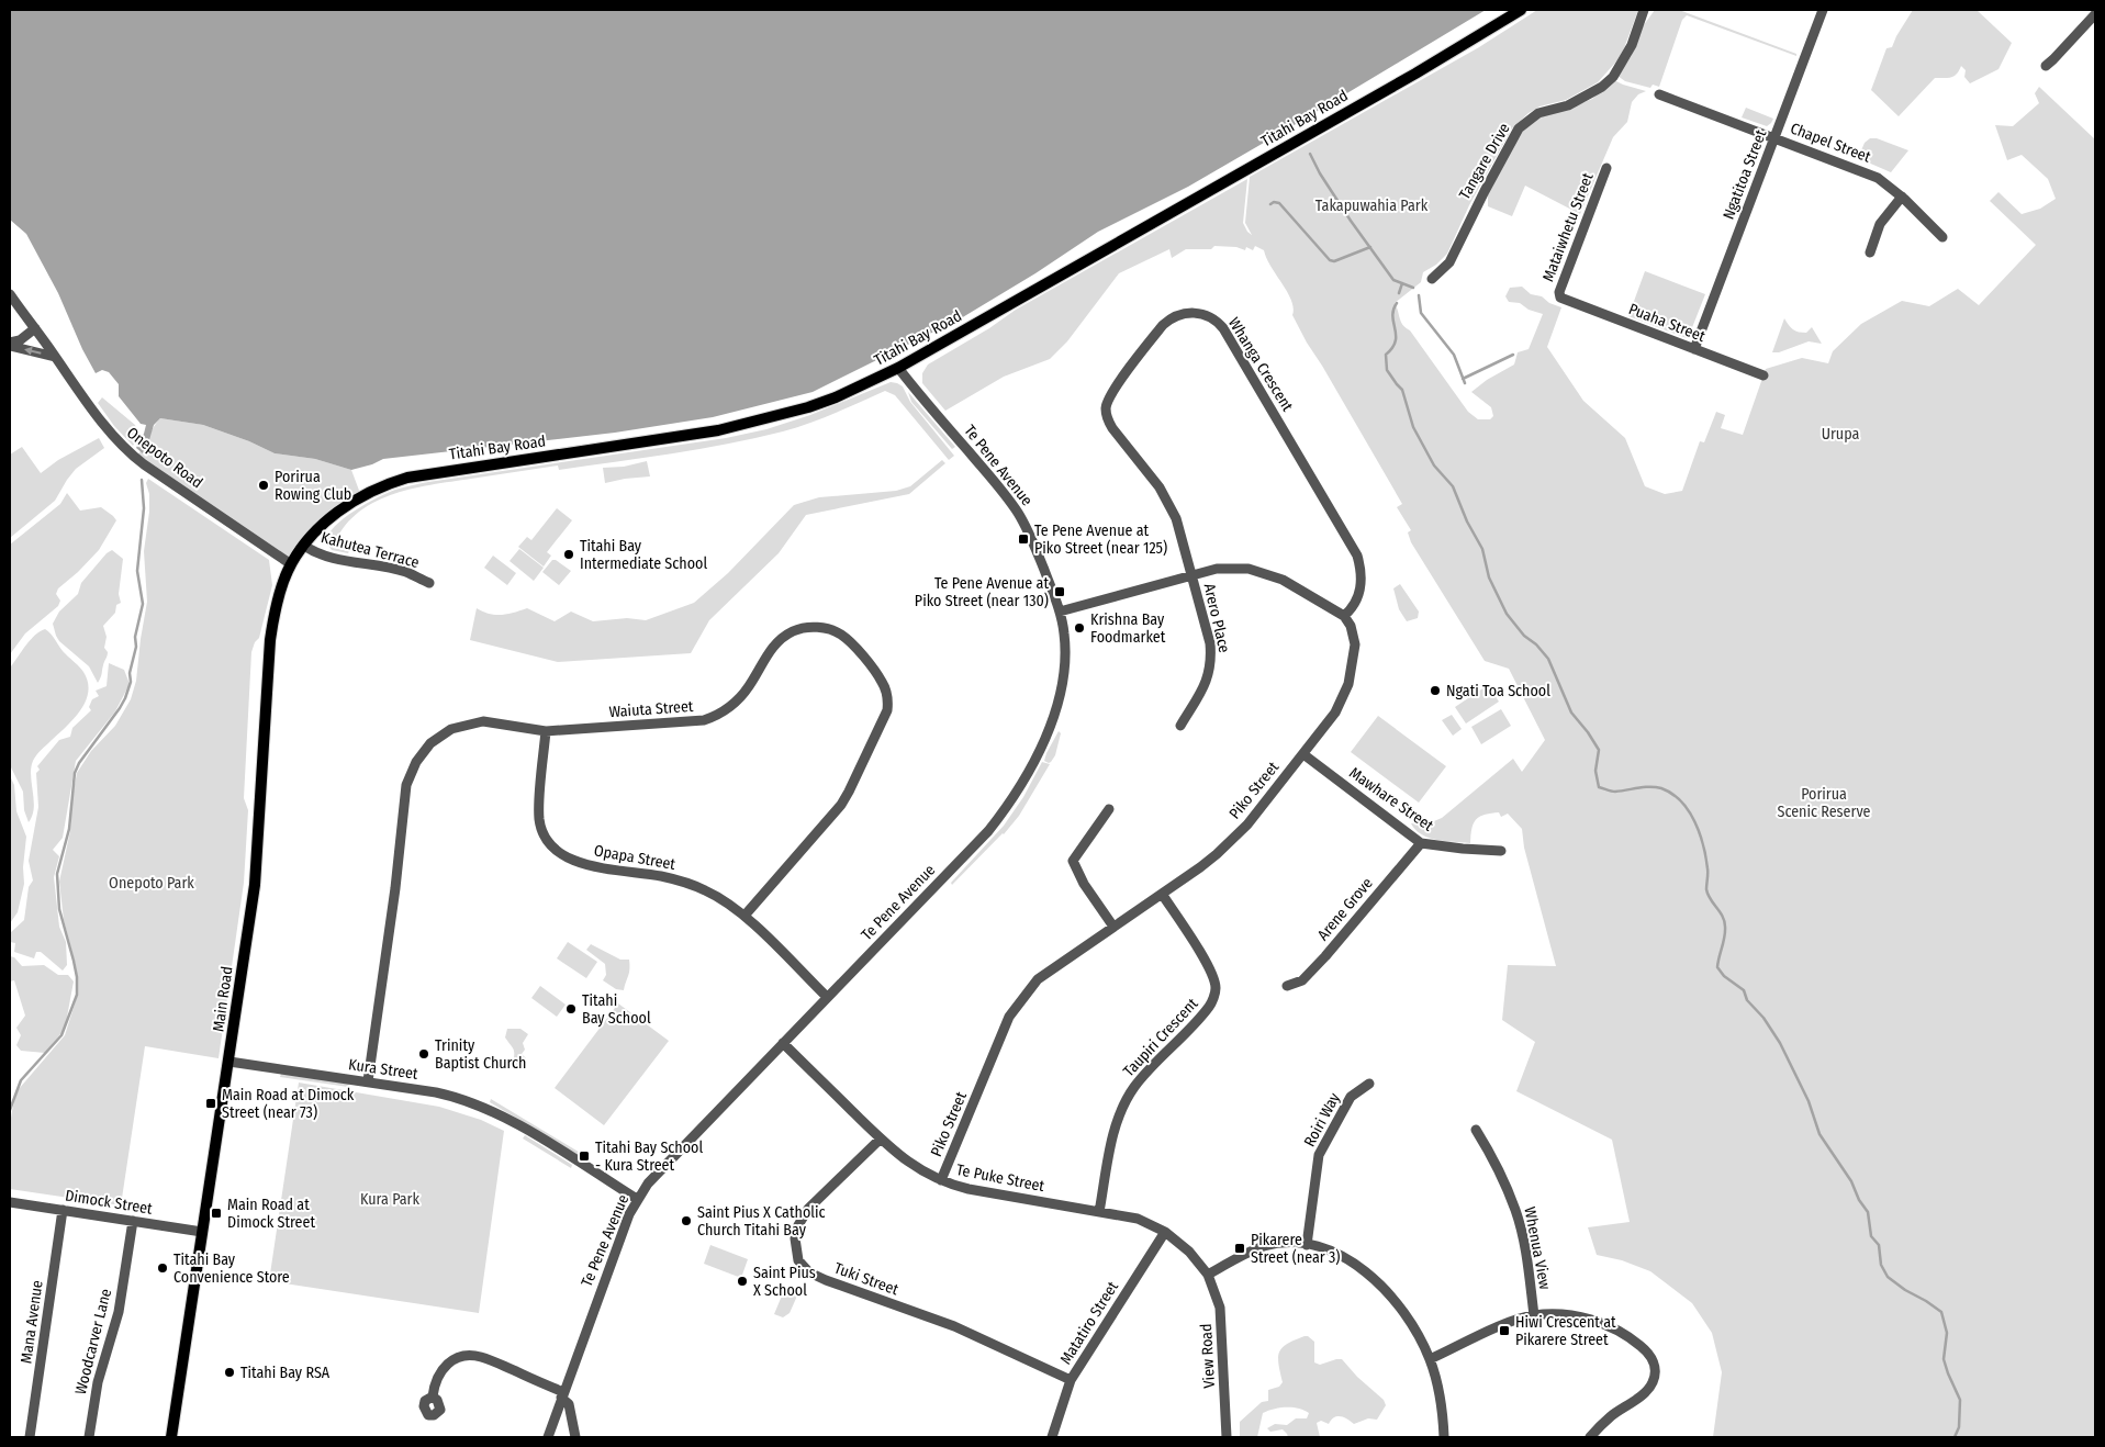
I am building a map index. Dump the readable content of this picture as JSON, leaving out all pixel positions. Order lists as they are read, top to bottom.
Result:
{
  "streets": {
    "main road": ["Titahi Bay Road", "Main Road"],
    "street": [
      "Chapel Street",
      "Tangare Drive",
      "Ngatitoa Street",
      "Mataiwhetu Street",
      "Puaha Street",
      "Whanga Crescent",
      "Onepoto Road",
      "Te Pene Avenue",
      "Kahutea Terrace",
      "Arero Place",
      "Waiuta Street",
      "Piko Street",
      "Mawhare Street",
      "Opapa Street",
      "Arene Grove",
      "Taupiri Crescent",
      "Kura Street",
      "Roiri Way",
      "Te Puke Street",
      "Dimock Street",
      "Whenua View",
      "Tuki Street",
      "Mana Avenue",
      "Matatiro Street",
      "Woodcarver Lane",
      "View Road"
    ]
  },
  "crossings": [
    ["Titahi Bay Road", "Onepoto Road"],
    ["Titahi Bay Road", "Te Pene Avenue"],
    ["Titahi Bay Road", "Kahutea Terrace"],
    ["Titahi Bay Road", "Main Road"],
    ["Chapel Street", "Ngatitoa Street"],
    ["Ngatitoa Street", "Puaha Street"],
    ["Mataiwhetu Street", "Puaha Street"],
    ["Whanga Crescent", "Arero Place"],
    ["Whanga Crescent", "Piko Street"],
    ["Onepoto Road", "Main Road"],
    ["Te Pene Avenue", "Opapa Street"],
    ["Te Pene Avenue", "Kura Street"],
    ["Te Pene Avenue", "Te Puke Street"],
    ["Waiuta Street", "Opapa Street"],
    ["Waiuta Street", "Kura Street"],
    ["Piko Street", "Mawhare Street"],
    ["Piko Street", "Taupiri Crescent"],
    ["Piko Street", "Te Puke Street"],
    ["Mawhare Street", "Arene Grove"],
    ["Main Road", "Kura Street"],
    ["Main Road", "Dimock Street"],
    ["Taupiri Crescent", "Te Puke Street"],
    ["Te Puke Street", "Tuki Street"],
    ["Te Puke Street", "Matatiro Street"],
    ["Te Puke Street", "View Road"],
    ["Dimock Street", "Mana Avenue"],
    ["Dimock Street", "Woodcarver Lane"],
    ["Tuki Street", "Matatiro Street"]
  ],
  "parks": [
    "Takapuwahia Park",
    "Urupa",
    "Porirua Scenic Reserve",
    "Onepoto Park",
    "Kura Park"
  ],
  "places": {
    "other": [
      "Porirua Rowing Club",
      "Titahi Bay Intermediate School",
      "Krishna Bay Foodmarket",
      "Ngati Toa School",
      "Titahi Bay School",
      "Trinity Baptist Church",
      "Saint Pius X Catholic Church Titahi Bay",
      "Titahi Bay Convenience Store",
      "Saint Pius X School",
      "Titahi Bay RSA"
    ],
    "transit": [
      "Te Pene Avenue at Piko Street (near 125)",
      "Te Pene Avenue at Piko Street (near 130)",
      "Main Road at Dimock Street (near 73)",
      "Titahi Bay School - Kura Street",
      "Main Road at Dimock Street",
      "Pikarere Street (near 3)",
      "Hiwi Crescent at Pikarere Street"
    ]
  }
}
